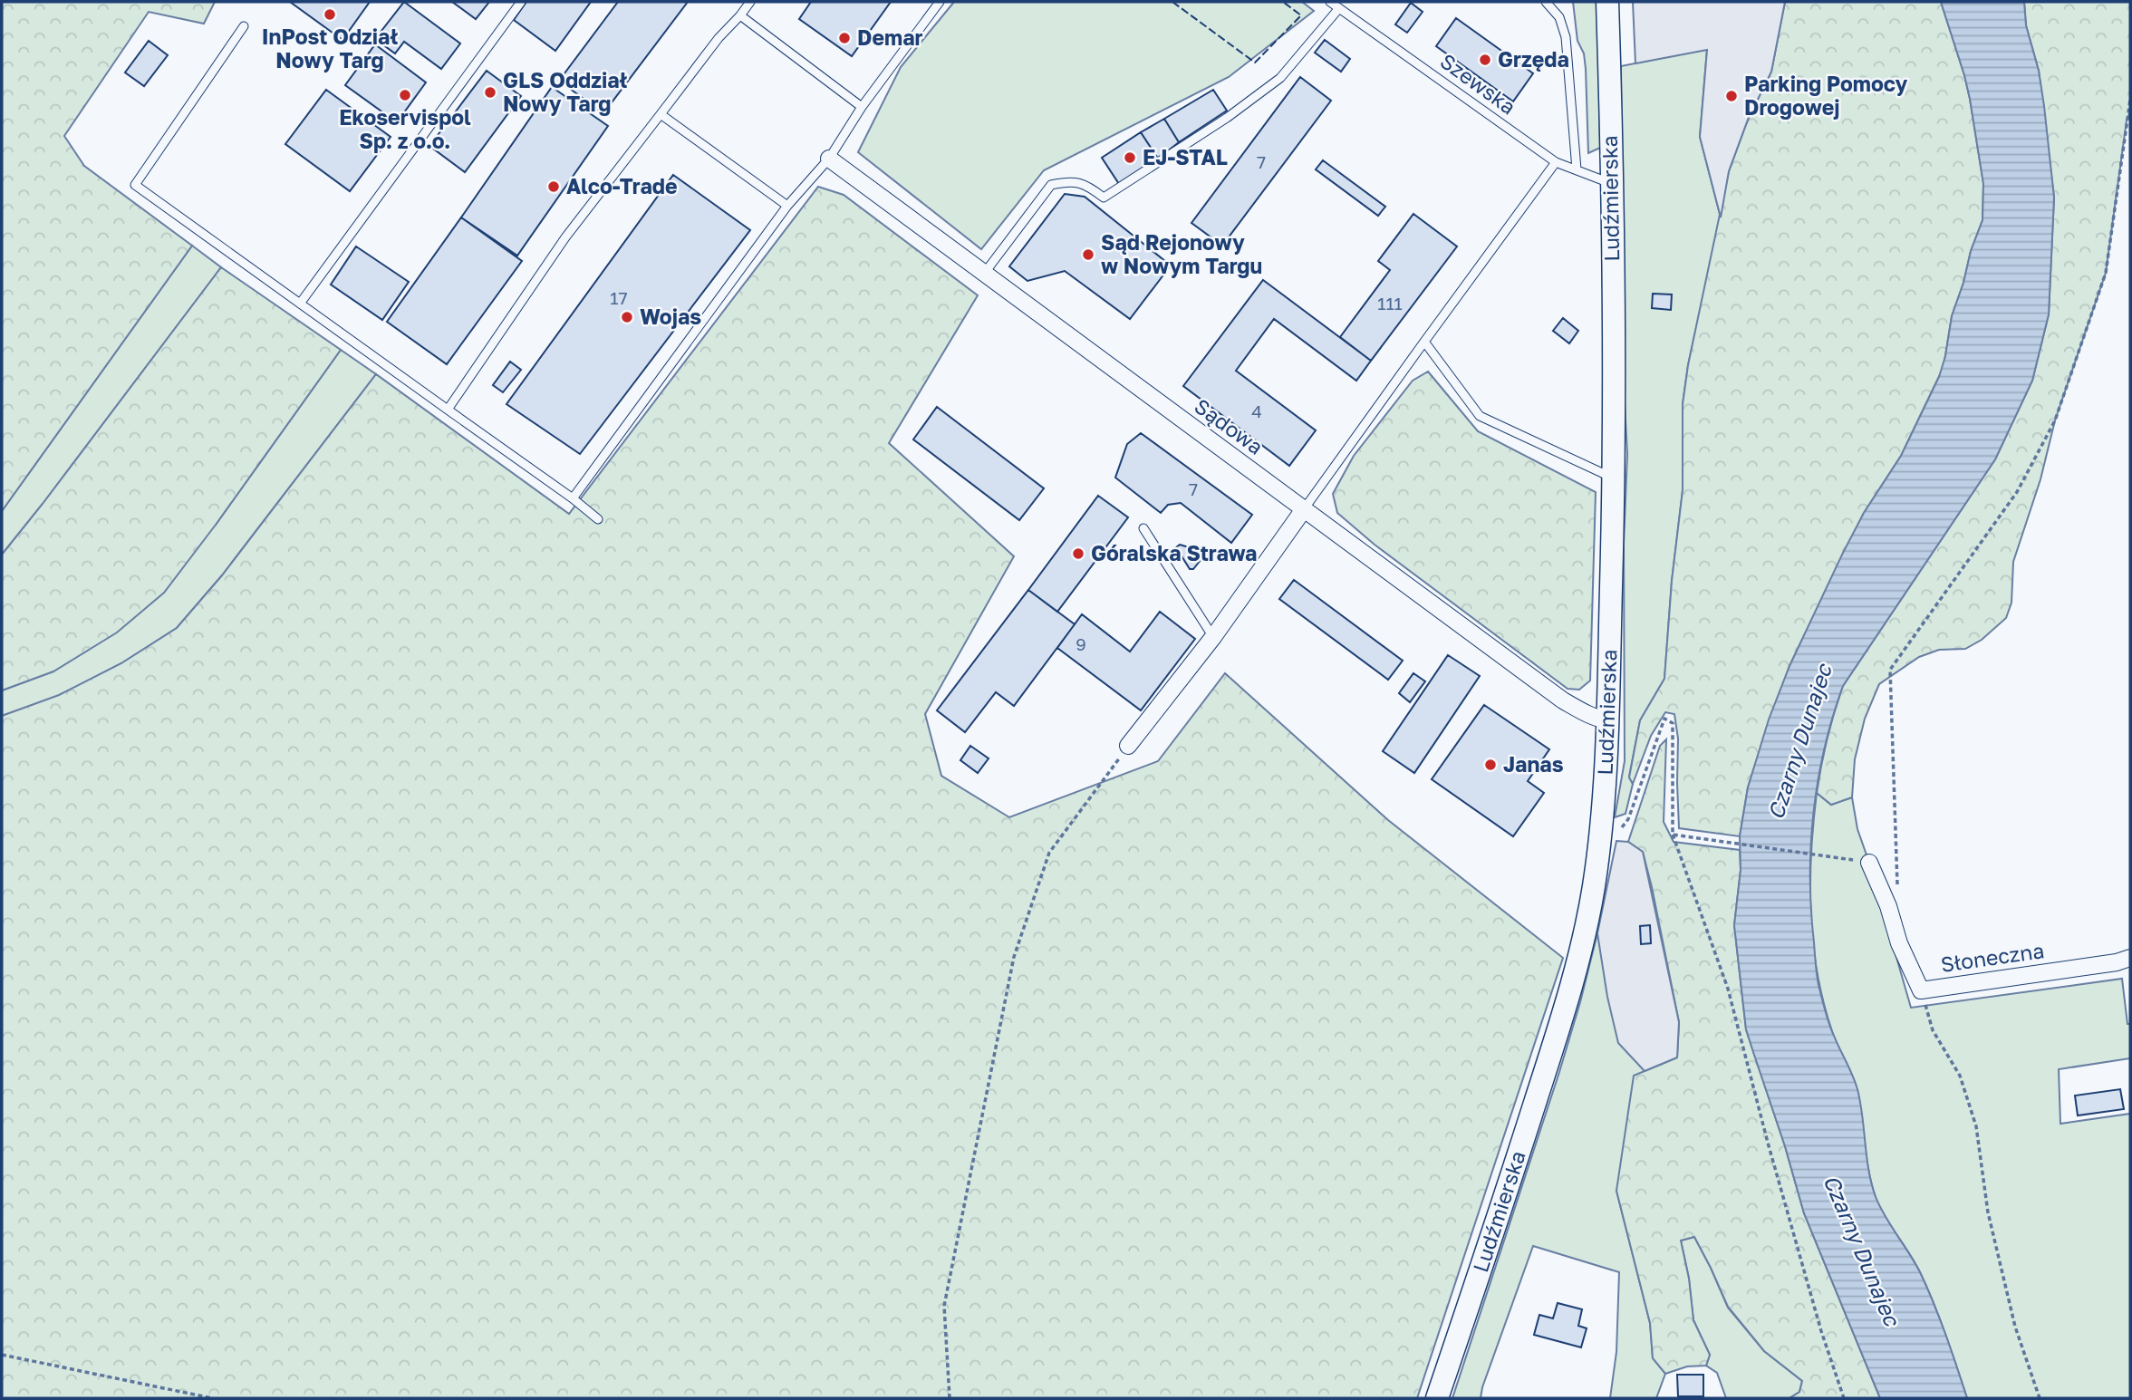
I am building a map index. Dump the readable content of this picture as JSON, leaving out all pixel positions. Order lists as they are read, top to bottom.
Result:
{
  "streets": {
    "main road": ["Ludźmierska"],
    "street": ["Sądowa", "Słoneczna"],
    "lane": ["Szewska"]
  },
  "crossings": [
    ["Szewska", "Ludźmierska"],
    ["Ludźmierska", "Sądowa"]
  ],
  "water": ["Czarny Dunajec"],
  "places": [
    "InPost Odział Nowy Targ",
    "Demar",
    "Grzęda",
    "GLS Oddział Nowy Targ",
    "Ekoservispol Sp. z o.o.",
    "Parking Pomocy Drogowej",
    "EJ-STAL",
    "Alco-Trade",
    "Sąd Rejonowy w Nowym Targu",
    "Wojas",
    "Góralska Strawa",
    "Janas"
  ],
  "house_numbers": [
    "7",
    "17",
    "111",
    "4",
    "7",
    "9"
  ]
}
